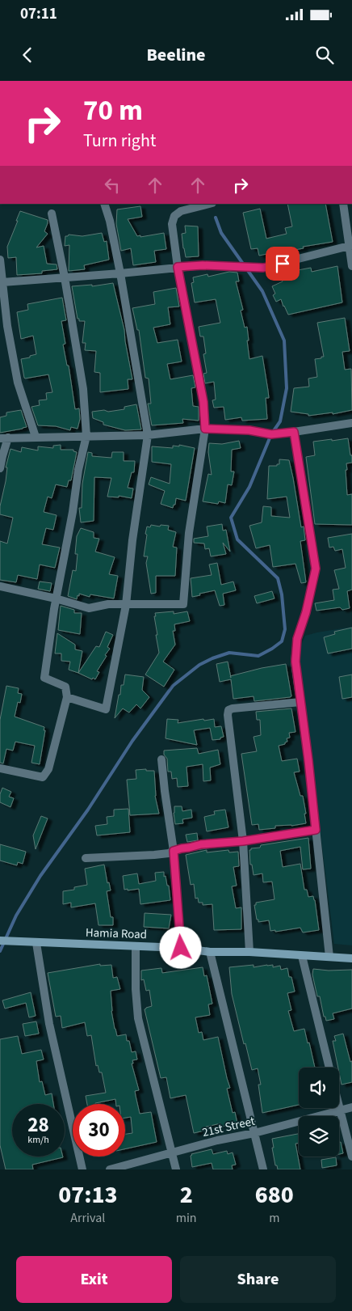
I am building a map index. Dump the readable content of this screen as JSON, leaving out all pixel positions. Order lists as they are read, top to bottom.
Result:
{
  "streets": {
    "main road": ["Hamia Road"],
    "street": ["21st Street"]
  },
  "page": {
    "status": "07:11",
    "header": "Beeline",
    "turn": ["70 m", "Turn right"],
    "speed": "28 km/h",
    "limit": "30",
    "eta": [
      "07:13",
      "Arrival",
      "2",
      "min",
      "680",
      "m"
    ],
    "buttons": ["Exit", "Share"]
  }
}
